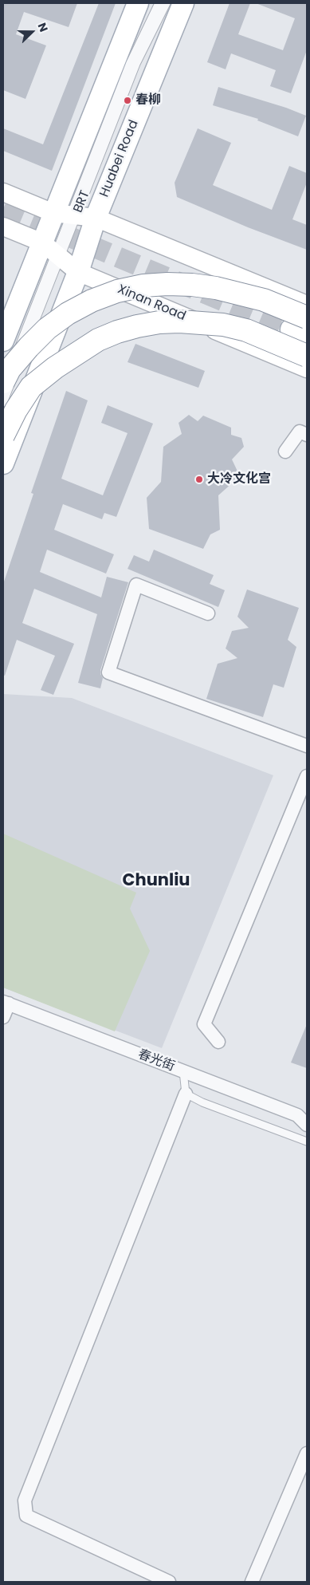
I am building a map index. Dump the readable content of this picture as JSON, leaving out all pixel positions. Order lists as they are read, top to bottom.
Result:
{
  "streets": {
    "main road": ["Huabei Road", "Xinan Road"],
    "street": ["春光街"],
    "lane": ["BRT"]
  },
  "crossings": [
    ["Huabei Road", "BRT"],
    ["Huabei Road", "Xinan Road"]
  ],
  "districts": ["Chunliu"],
  "places": ["春柳", "大冷文化宫"],
  "north": "right"
}
